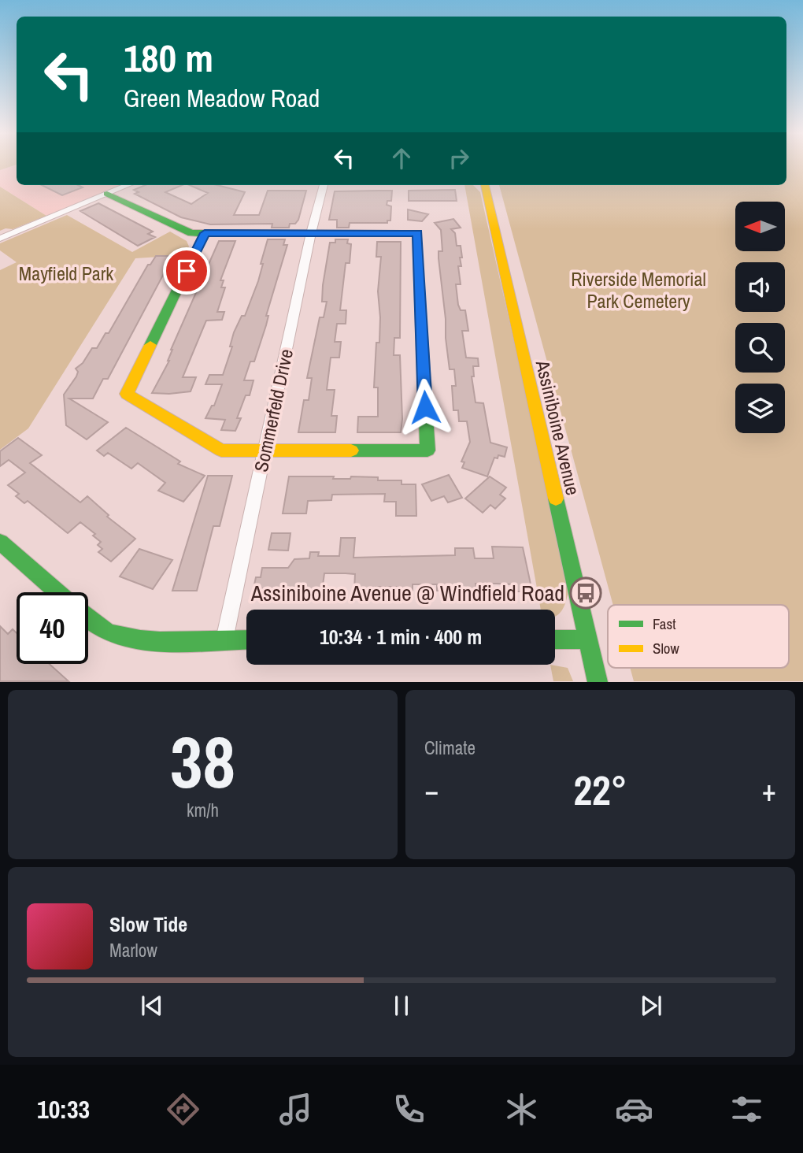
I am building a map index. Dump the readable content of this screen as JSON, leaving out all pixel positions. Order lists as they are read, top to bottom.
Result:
{
  "streets": {
    "street": ["Sommerfeld Drive", "Assiniboine Avenue"]
  },
  "parks": ["Mayfield Park", "Riverside Memorial Park Cemetery"],
  "places": {
    "bus stop": ["Assiniboine Avenue @ Windfield Road"]
  },
  "legend": ["Fast", "Slow"],
  "north": "left",
  "page": {
    "turn": ["180 m", "Green Meadow Road"],
    "limit": "40",
    "trip": "10:34 · 1 min · 400 m",
    "tile": [
      ["38", "km/h"],
      "Climate"
    ],
    "heat": ["−", "22°", "+"],
    "song": ["Slow Tide", "Marlow"],
    "tabs": "10:33"
  }
}
